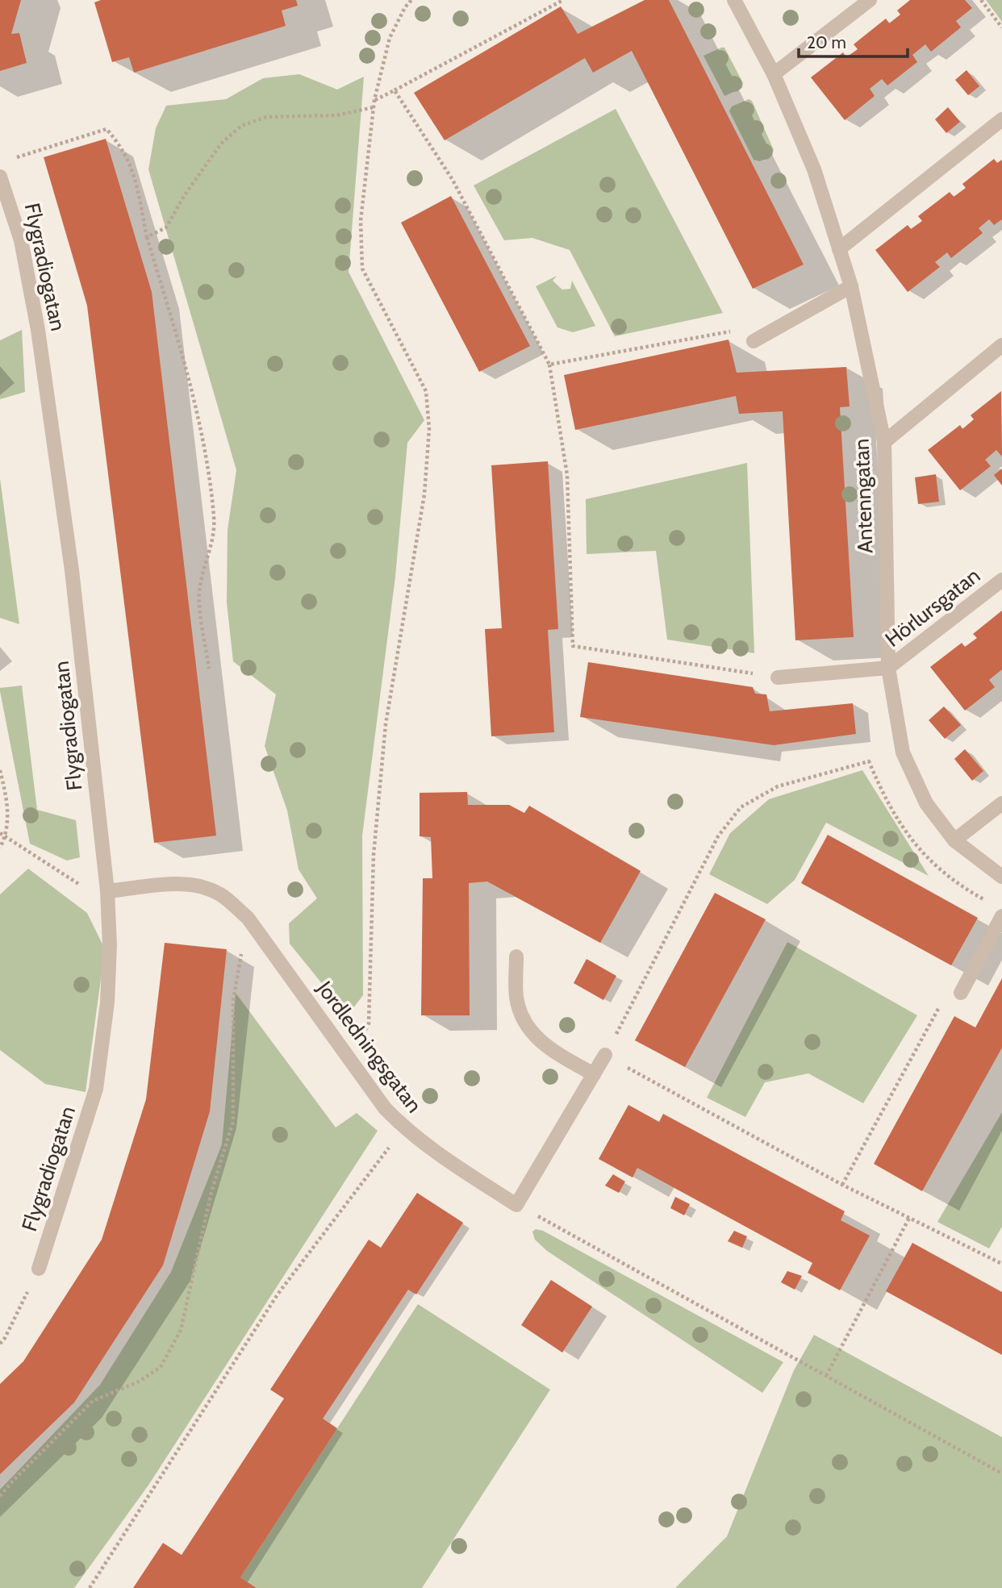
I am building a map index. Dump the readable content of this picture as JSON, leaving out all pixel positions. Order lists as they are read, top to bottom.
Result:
{
  "streets": {
    "street": [
      "Flygradiogatan",
      "Antenngatan",
      "Hörlursgatan",
      "Jordledningsgatan"
    ]
  },
  "crossings": [
    ["Flygradiogatan", "Jordledningsgatan"],
    ["Antenngatan", "Hörlursgatan"]
  ],
  "scale_bar": "20 m"
}
